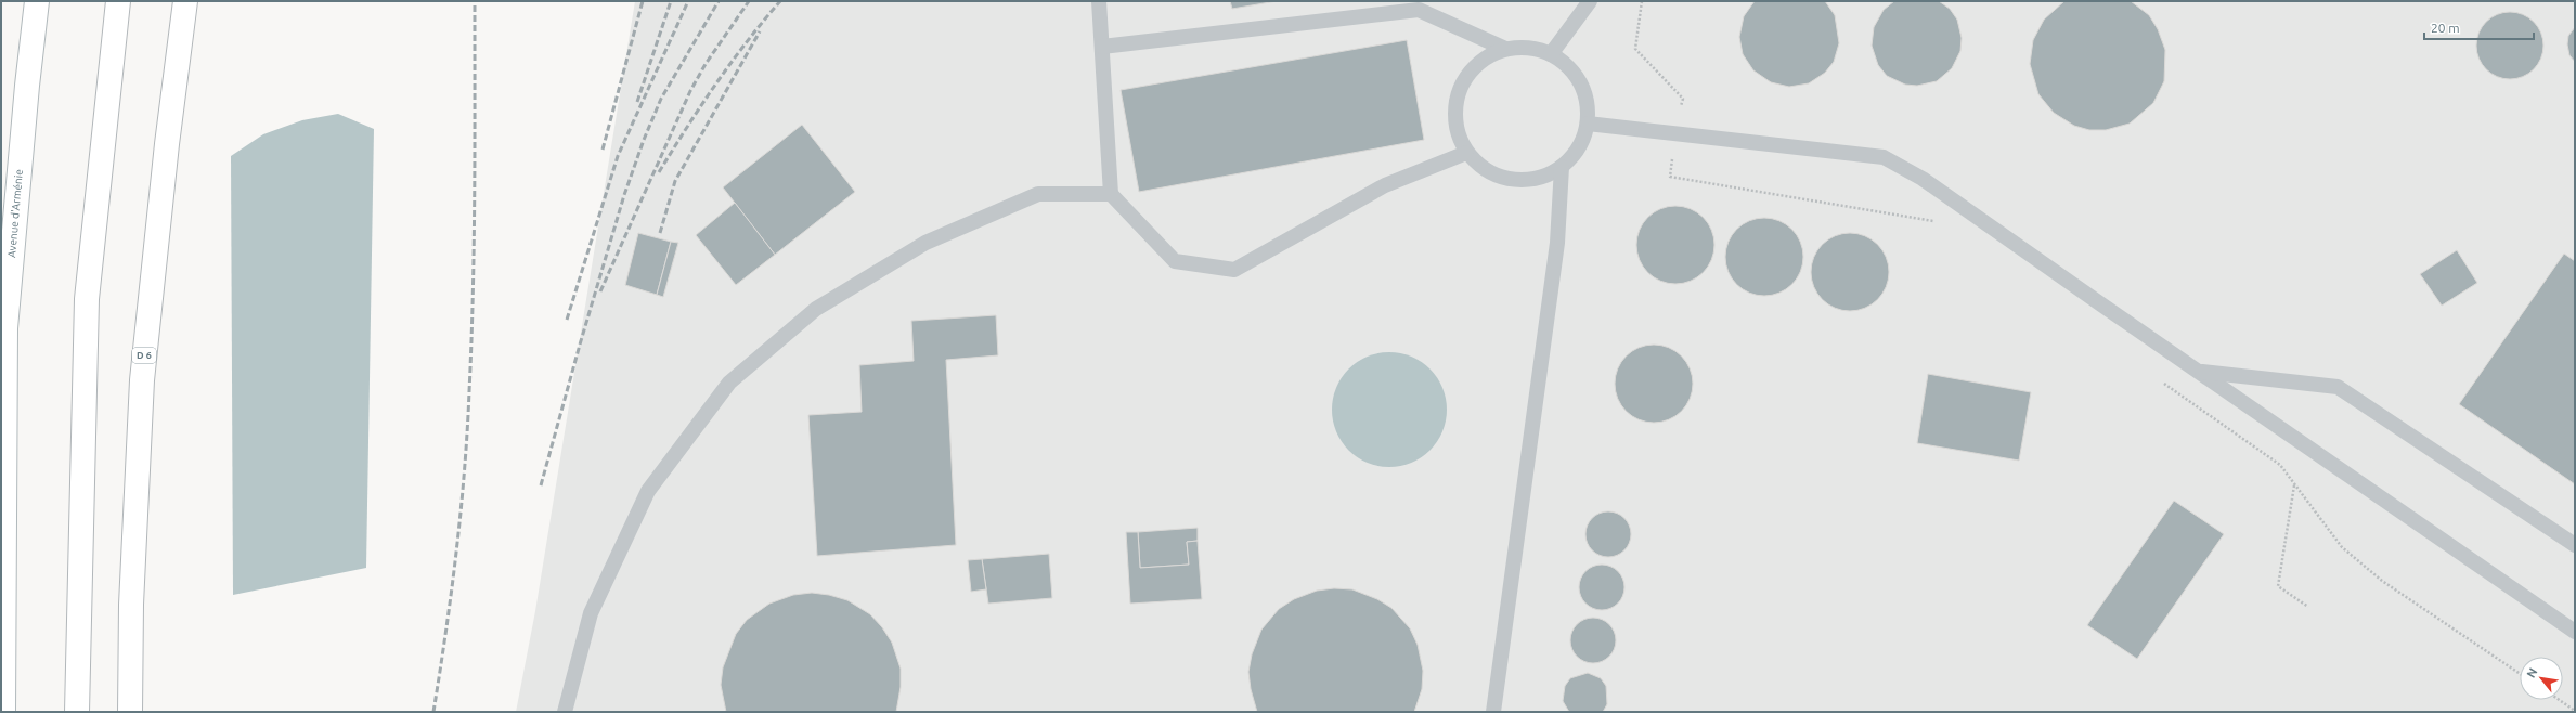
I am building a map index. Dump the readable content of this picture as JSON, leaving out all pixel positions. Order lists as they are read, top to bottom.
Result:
{
  "streets": {
    "main road": ["Avenue d'Arménie", "D 6"]
  },
  "scale_bar": "20 m",
  "north": "top left"
}
